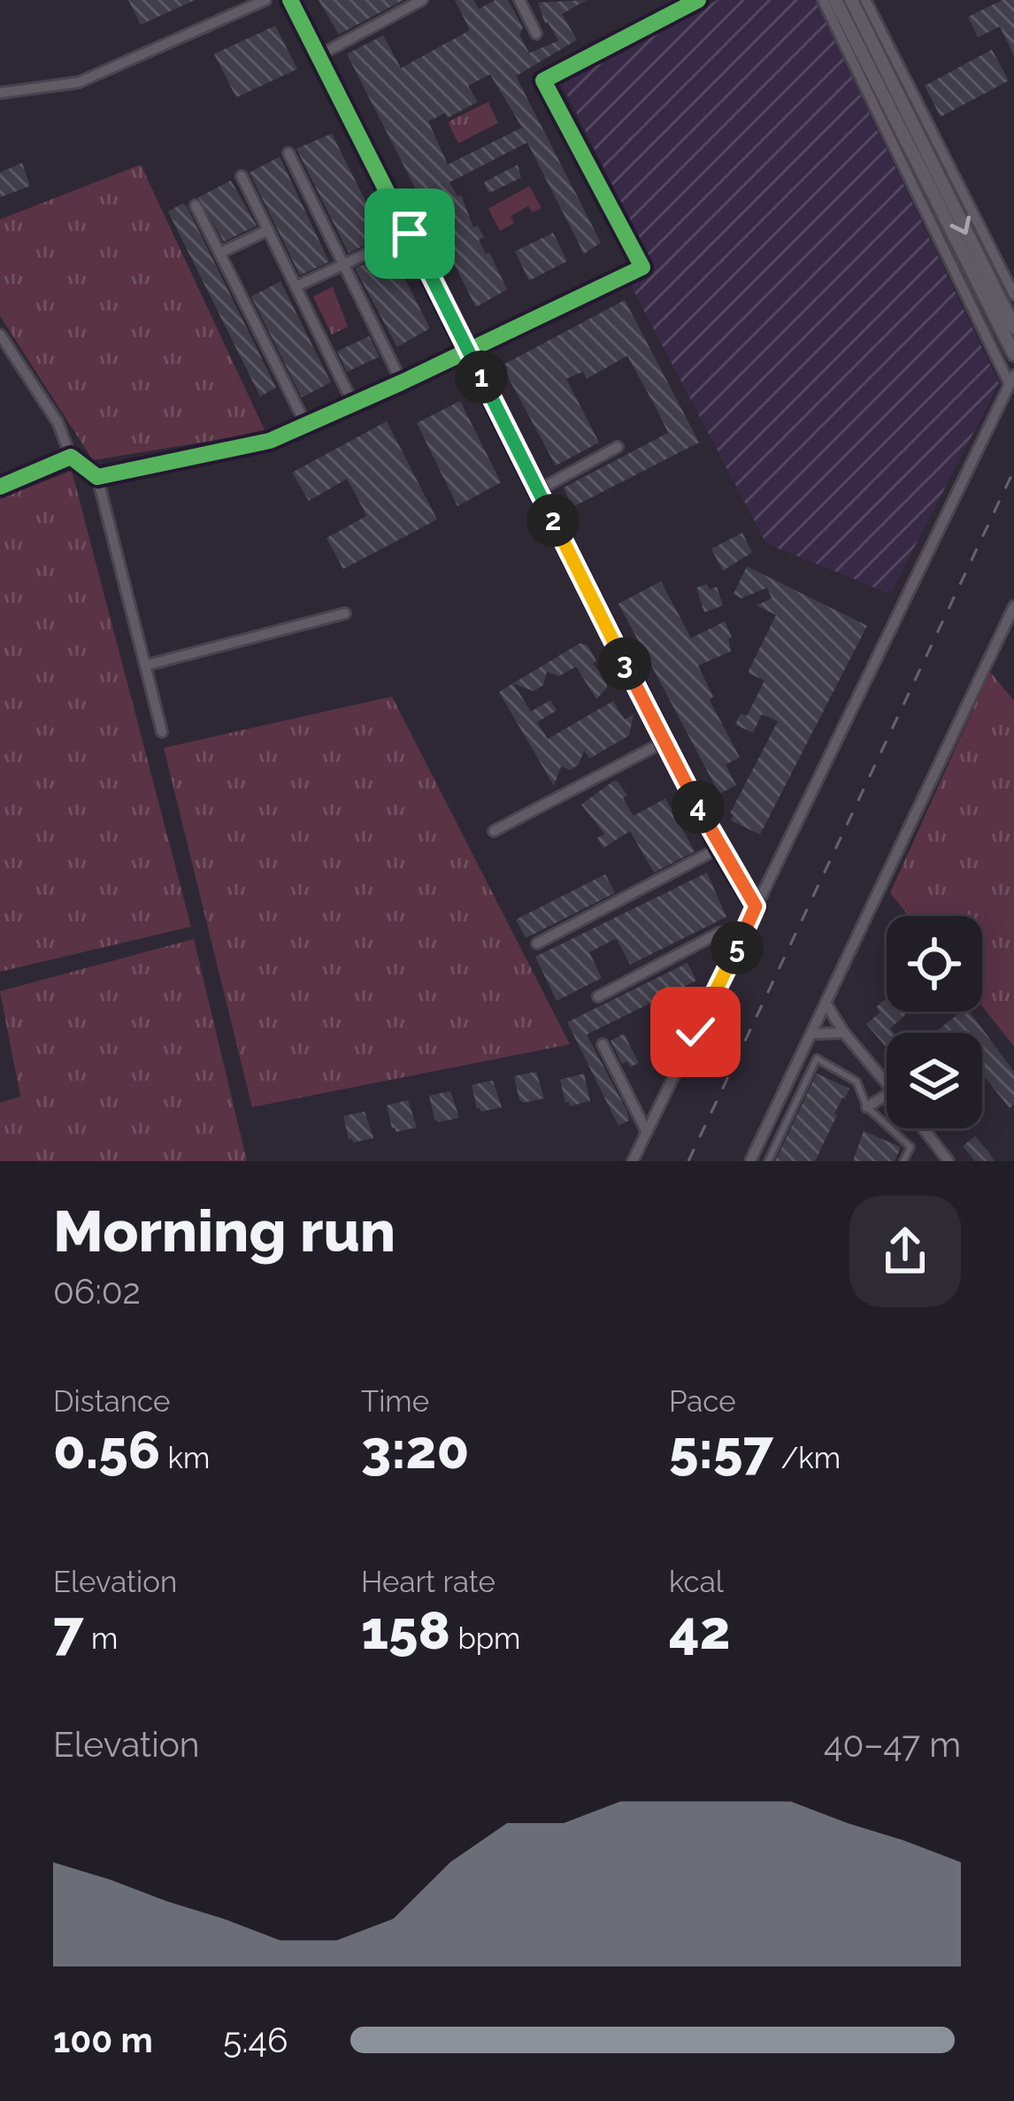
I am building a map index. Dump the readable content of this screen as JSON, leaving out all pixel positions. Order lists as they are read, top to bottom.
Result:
{
  "page": {
    "pins": [
      "1",
      "2",
      "3",
      "4",
      "5"
    ],
    "heading": ["Morning run", "06:02"],
    "stats": [
      ["Distance", "0.56 km"],
      ["Time", "3:20"],
      ["Pace", "5:57 /km"],
      ["Elevation", "7 m"],
      ["Heart rate", "158 bpm"],
      ["kcal", "42"]
    ],
    "chart": ["Elevation", "40–47 m"],
    "list": [
      {
        "name": "100 m",
        "note": "5:46"
      }
    ]
  }
}
